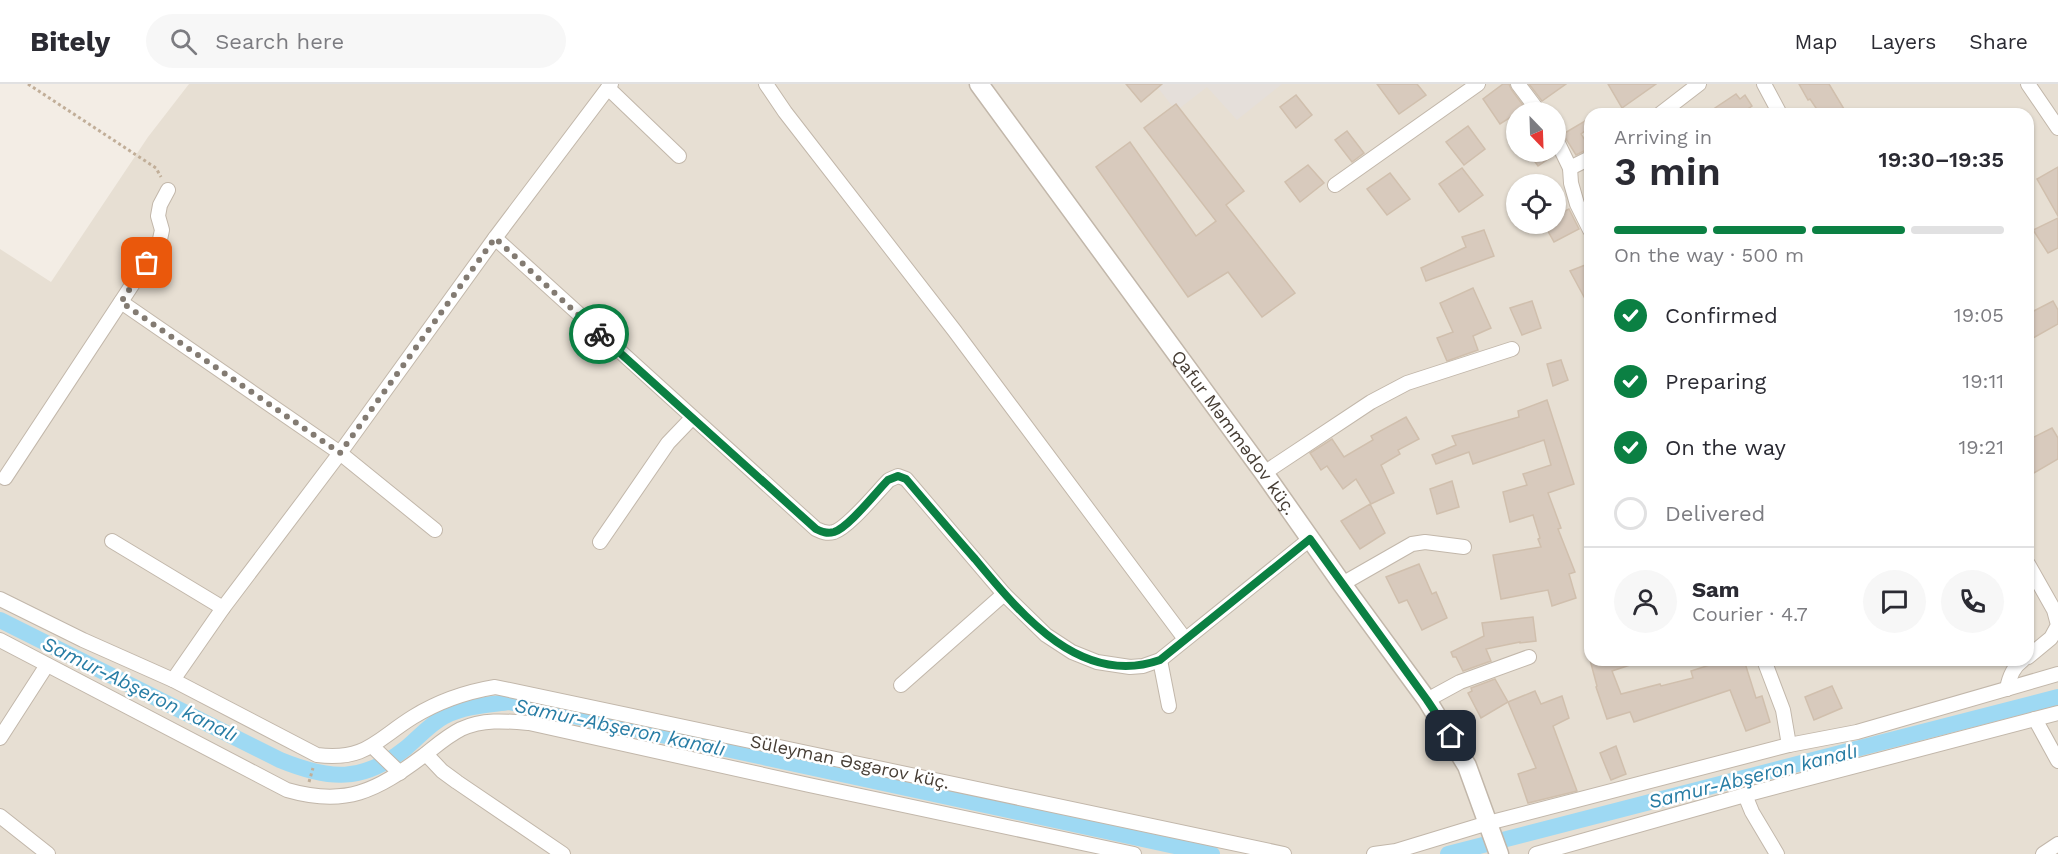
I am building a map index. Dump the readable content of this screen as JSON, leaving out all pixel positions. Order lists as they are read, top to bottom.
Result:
{
  "streets": {
    "street": ["Qafur Məmmədov küç.", "Süleyman Əsgərov küç."]
  },
  "water": ["Samur-Abşeron kanalı"],
  "north": "bottom right",
  "page": {
    "header": "Bitely",
    "search": "Search here",
    "nav": ["Map", "Layers", "Share"],
    "heading": ["3 min", "Arriving in", "19:30–19:35"],
    "panel": ["Sam", "Courier · 4.7"],
    "bar": "On the way · 500 m",
    "list": [
      ["Confirmed", "19:05"],
      ["Preparing", "19:11"],
      ["On the way", "19:21"],
      "Delivered"
    ]
  }
}
